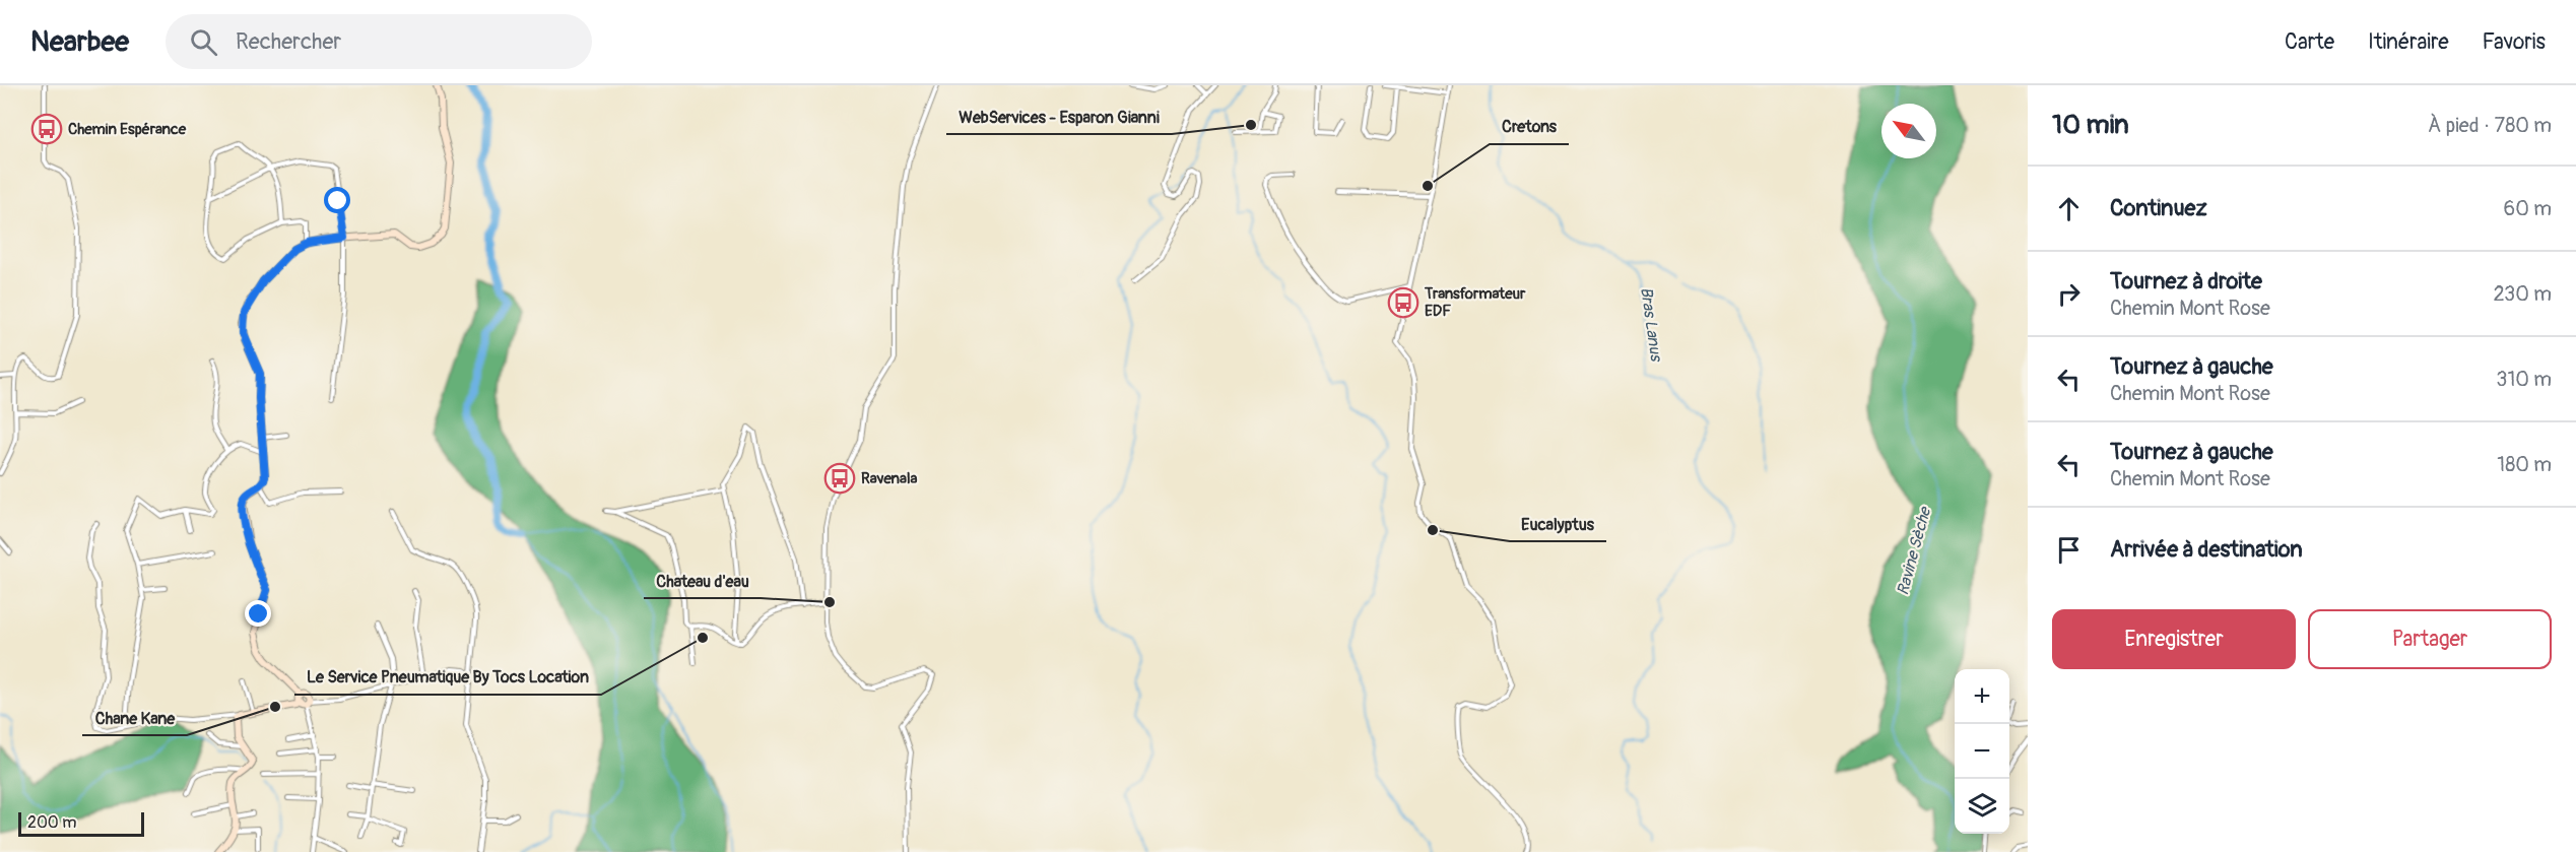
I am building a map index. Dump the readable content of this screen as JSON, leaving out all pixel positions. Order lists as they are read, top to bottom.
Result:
{
  "water": ["Bras Lanus", "Ravine Sèche"],
  "places": {
    "other": [
      "WebServices - Esparon Gianni",
      "Cretons",
      "Eucalyptus",
      "Chateau d'eau",
      "Le Service Pneumatique By Tocs Location",
      "Chane Kane"
    ],
    "bus stop": ["Chemin Espérance", "Transformateur EDF", "Ravenala"]
  },
  "scale_bar": "200 m",
  "north": "top left",
  "page": {
    "header": "Nearbee",
    "search": "Rechercher",
    "nav": ["Carte", "Itinéraire", "Favoris"],
    "heading": ["10 min", "À pied · 780 m"],
    "list": [
      ["Continuez", "60 m"],
      ["Tournez à droite", "Chemin Mont Rose", "230 m"],
      ["Tournez à gauche", "Chemin Mont Rose", "310 m"],
      ["Tournez à gauche", "Chemin Mont Rose", "180 m"],
      "Arrivée à destination"
    ],
    "buttons": ["Enregistrer", "Partager"],
    "map_buttons": ["+", "−"],
    "scale": "200 m"
  }
}
